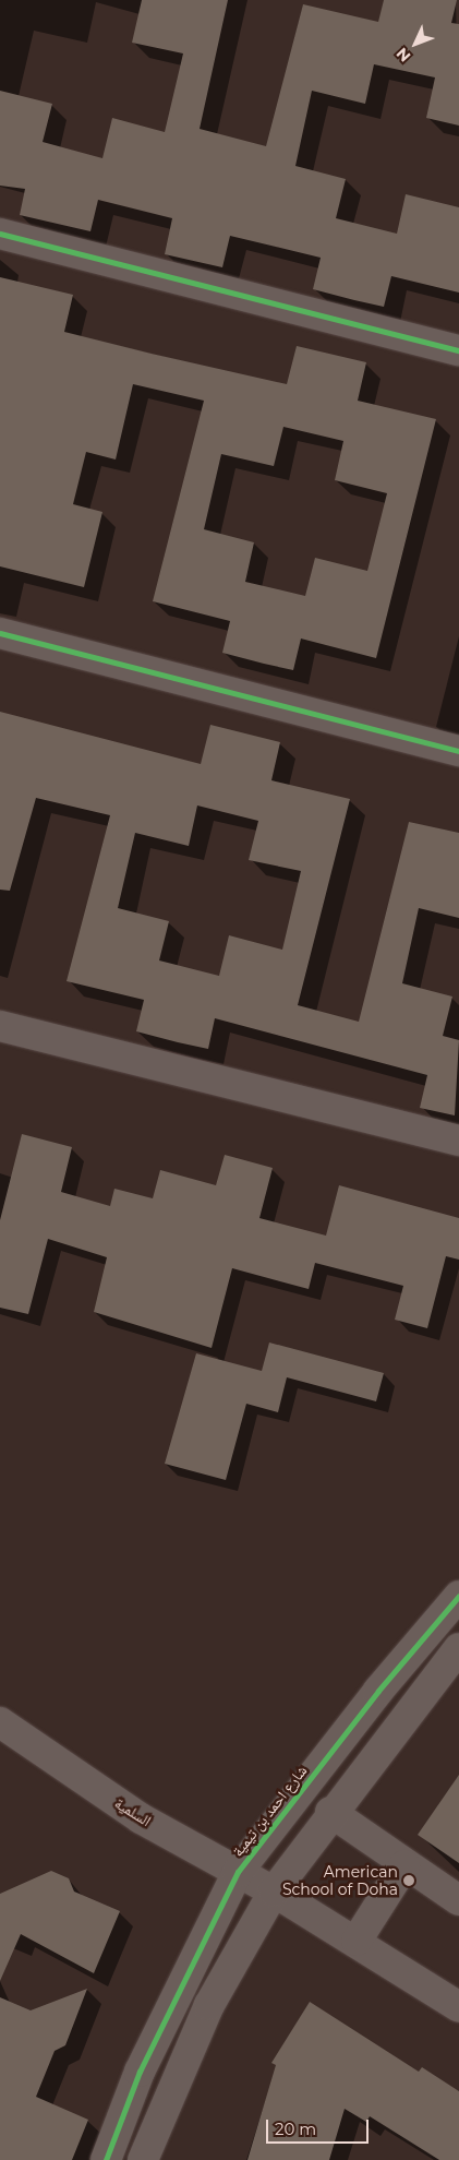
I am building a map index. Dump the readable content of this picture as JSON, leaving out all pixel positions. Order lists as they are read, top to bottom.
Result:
{
  "streets": {
    "street": ["شارع احمد بن تيمية", "السلمية"]
  },
  "crossings": [
    ["شارع احمد بن تيمية", "السلمية"]
  ],
  "places": ["American School of Doha"],
  "scale_bar": "20 m",
  "north": "bottom left"
}
